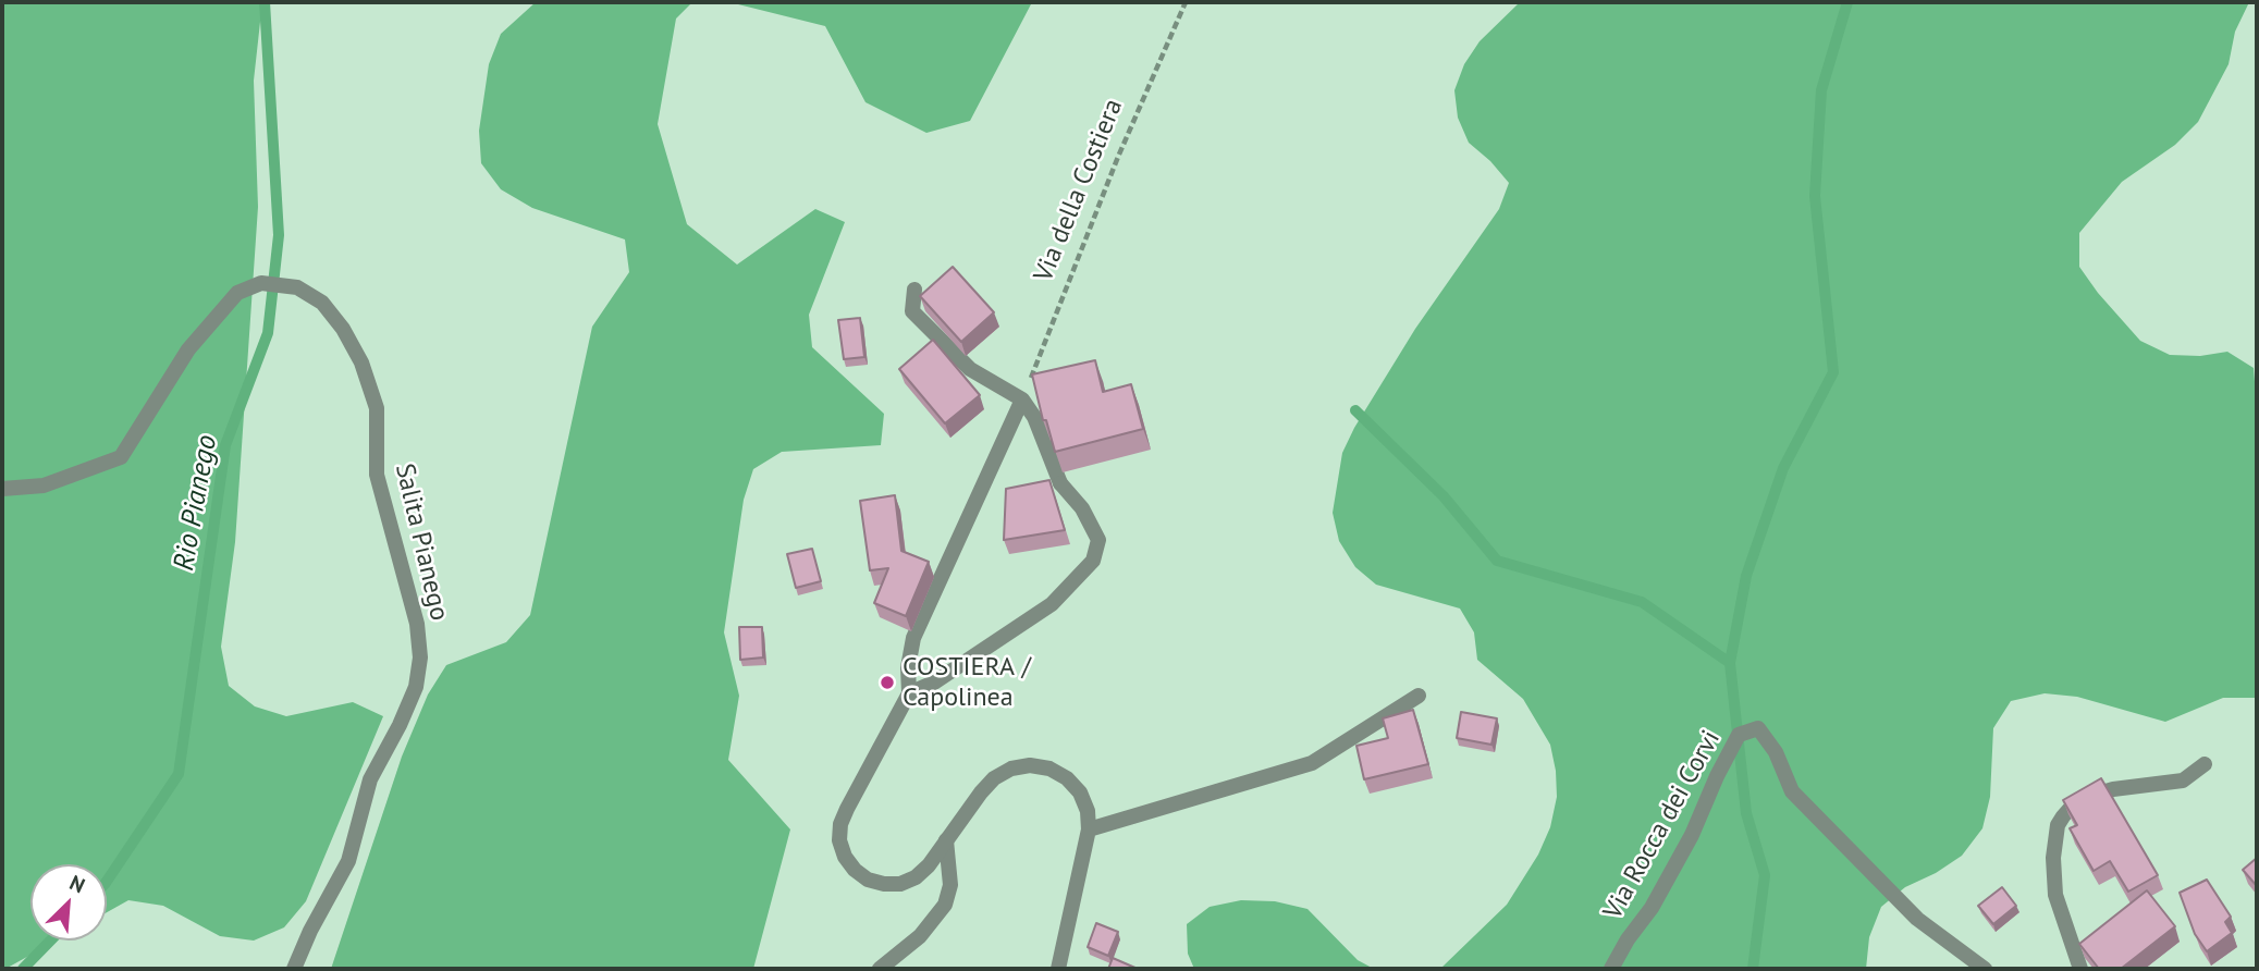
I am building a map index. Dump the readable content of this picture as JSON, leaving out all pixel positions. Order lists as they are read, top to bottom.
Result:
{
  "streets": {
    "street": ["Salita Pianego", "Via Rocca dei Corvi"],
    "path": ["Via della Costiera"]
  },
  "water": ["Rio Pianego"],
  "places": ["COSTIERA / Capolinea"],
  "north": "top right"
}
